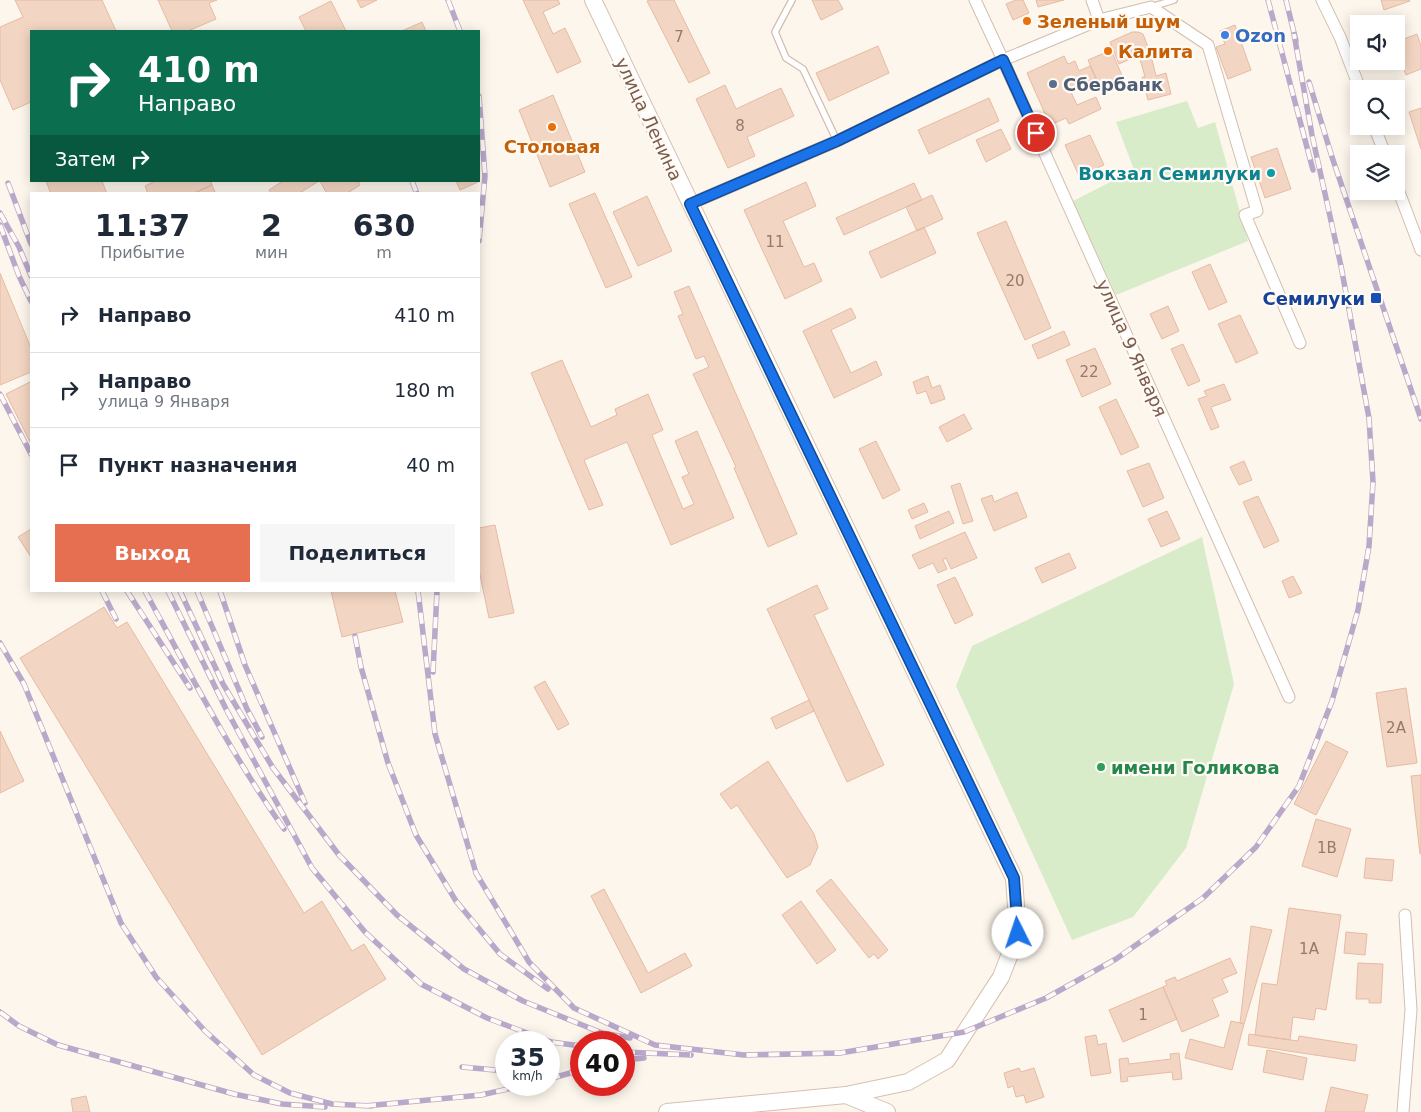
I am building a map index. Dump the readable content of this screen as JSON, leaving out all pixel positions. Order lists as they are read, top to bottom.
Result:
{
  "streets": {
    "street": ["улица Ленина", "улица 9 Января"]
  },
  "places": {
    "other": [
      "Зеленый шум",
      "Ozon",
      "Калита",
      "Сбербанк",
      "Столовая",
      "Вокзал Семилуки",
      "имени Голикова"
    ],
    "transit": ["Семилуки"]
  },
  "house_numbers": [
    "7",
    "8",
    "11",
    "20",
    "22",
    "2А",
    "1В",
    "1А",
    "1"
  ],
  "page": {
    "turn": ["410 m", "Направо"],
    "then": "Затем",
    "eta": [
      "11:37",
      "Прибытие",
      "2",
      "мин",
      "630",
      "m"
    ],
    "list": [
      {
        "name": "Направо",
        "value": "410 m"
      },
      {
        "name": "Направо",
        "note": "улица 9 Января",
        "value": "180 m"
      },
      {
        "name": "Пункт назначения",
        "value": "40 m"
      }
    ],
    "buttons": ["Выход", "Поделиться"],
    "speed": "35 km/h",
    "limit": "40"
  }
}
